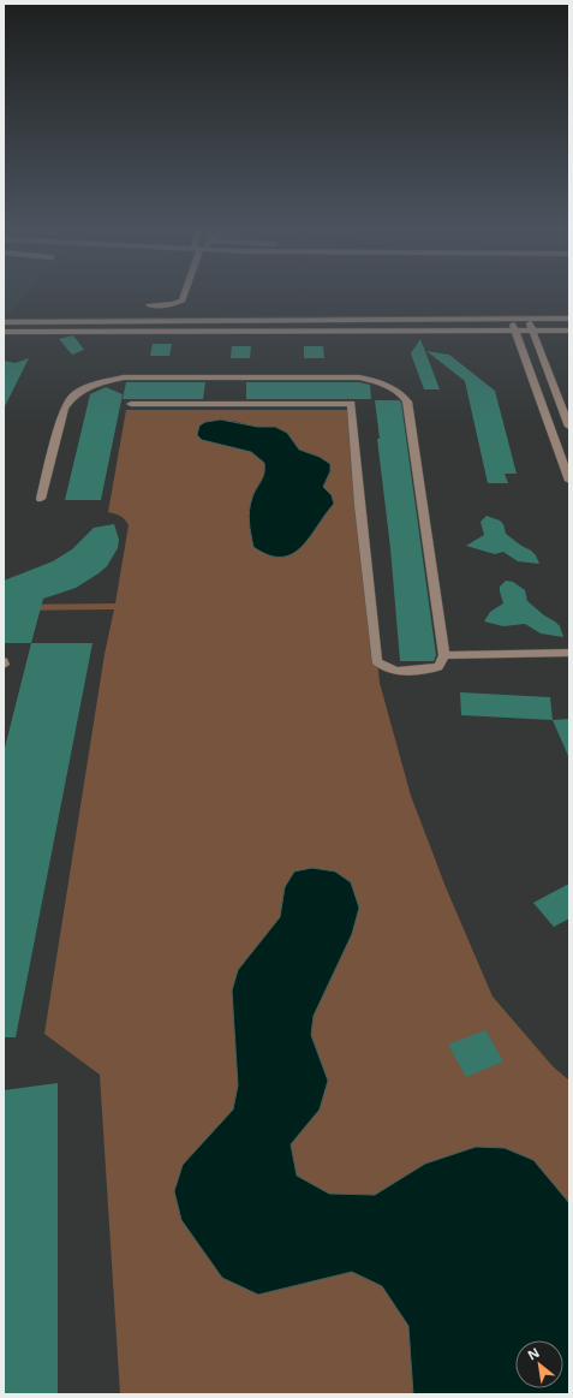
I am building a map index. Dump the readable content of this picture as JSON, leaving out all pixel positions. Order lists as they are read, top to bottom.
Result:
{
  "north": "top left"
}
